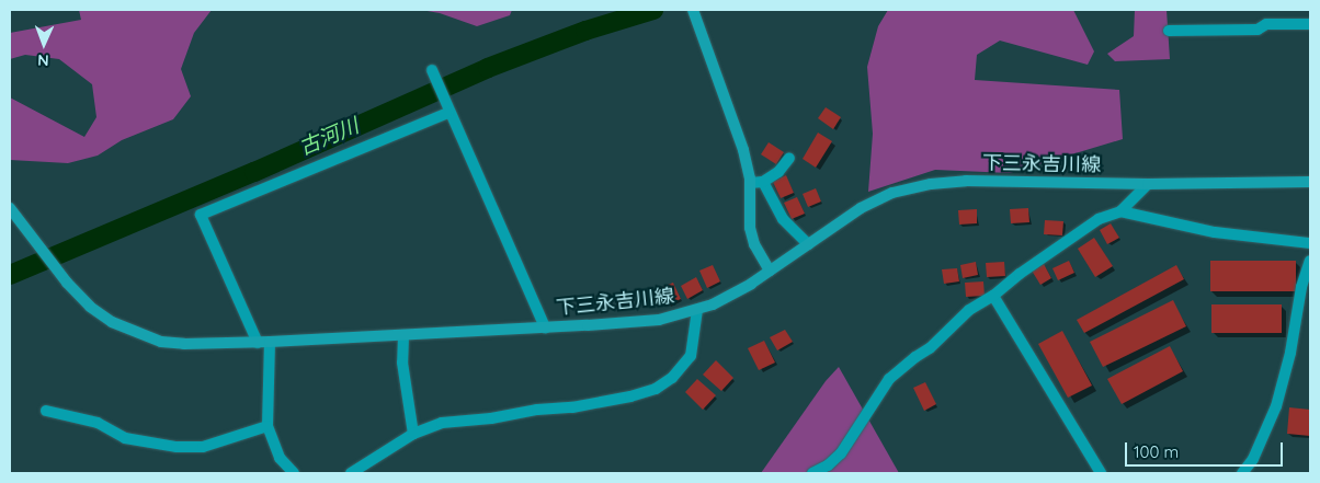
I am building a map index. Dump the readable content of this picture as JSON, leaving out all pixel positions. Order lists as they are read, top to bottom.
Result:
{
  "streets": {
    "main road": ["下三永吉川線"]
  },
  "water": ["古河川"],
  "scale_bar": "100 m",
  "north": "bottom"
}
